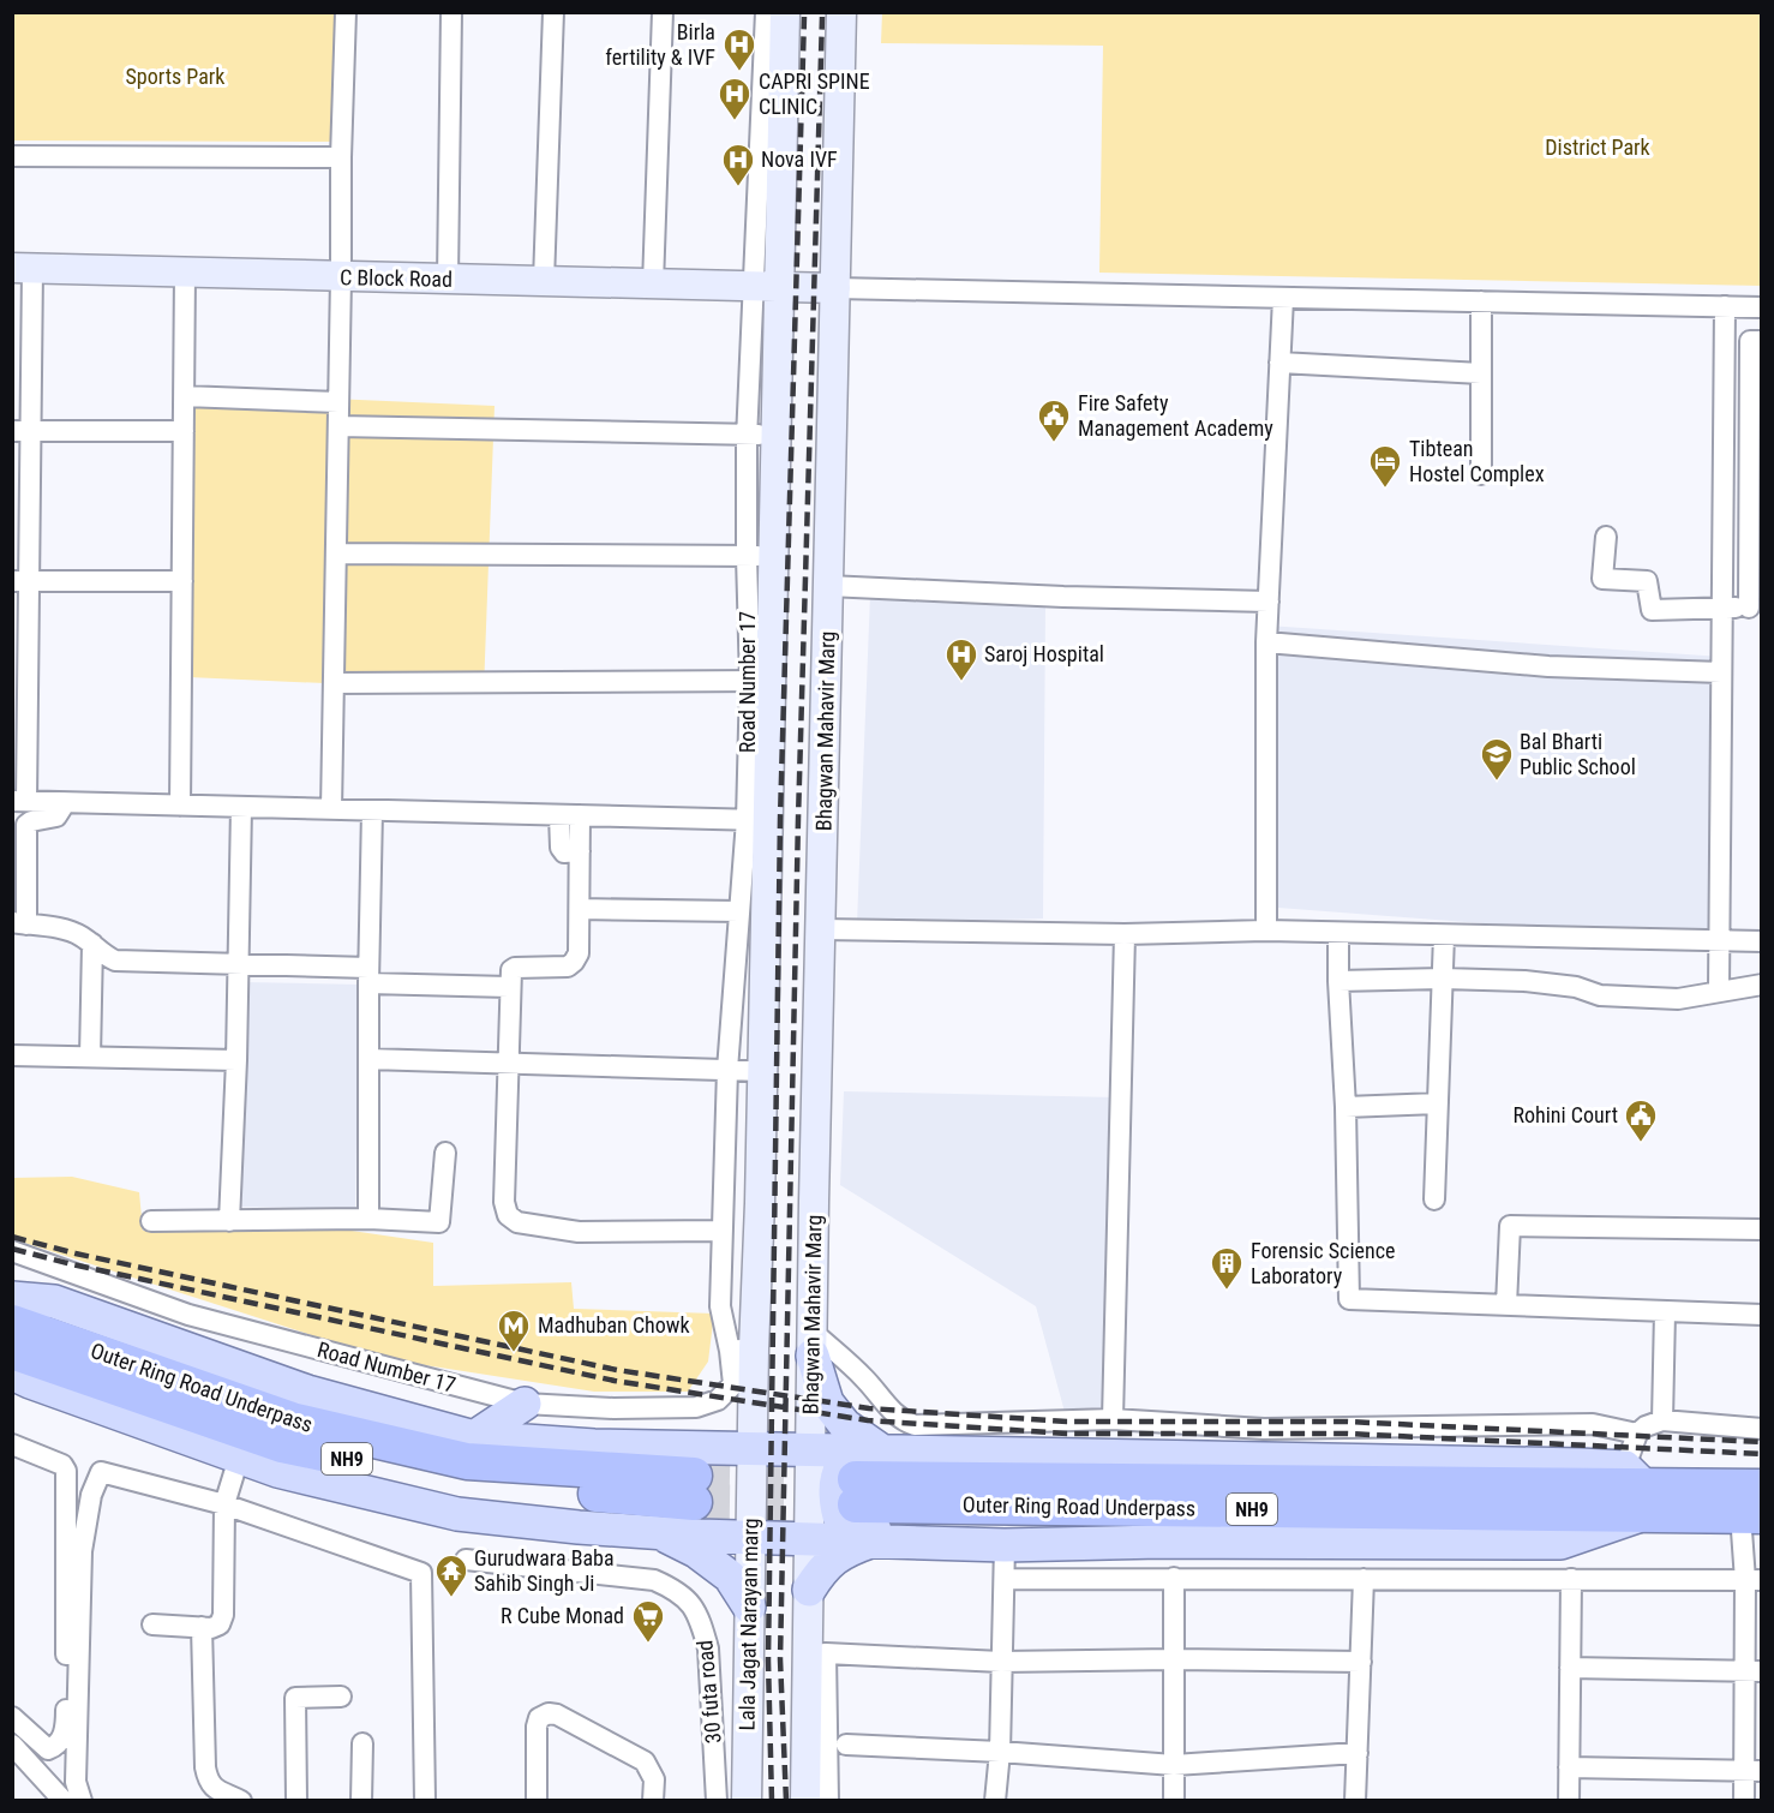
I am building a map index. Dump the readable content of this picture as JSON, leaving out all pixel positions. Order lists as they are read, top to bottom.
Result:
{
  "streets": {
    "highway": ["Outer Ring Road Underpass", "NH9"],
    "main road": ["C Block Road", "Bhagwan Mahavir Marg", "Lala Jagat Narayan marg"],
    "street": ["Road Number 17", "30 futa road"]
  },
  "crossings": [
    ["C Block Road", "Bhagwan Mahavir Marg"],
    ["Outer Ring Road Underpass", "NH9"]
  ],
  "parks": ["Sports Park", "District Park"],
  "places": {
    "hospital": [
      "Birla fertility & IVF",
      "CAPRI SPINE CLINIC",
      "Nova IVF",
      "Saroj Hospital"
    ],
    "public building": ["Fire Safety Management Academy", "Rohini Court"],
    "hotel": ["Tibtean Hostel Complex"],
    "school or university": ["Bal Bharti Public School"],
    "building": ["Forensic Science Laboratory"],
    "metro station": ["Madhuban Chowk"],
    "temple": ["Gurudwara Baba Sahib Singh Ji"],
    "supermarket": ["R Cube Monad"]
  }
}
